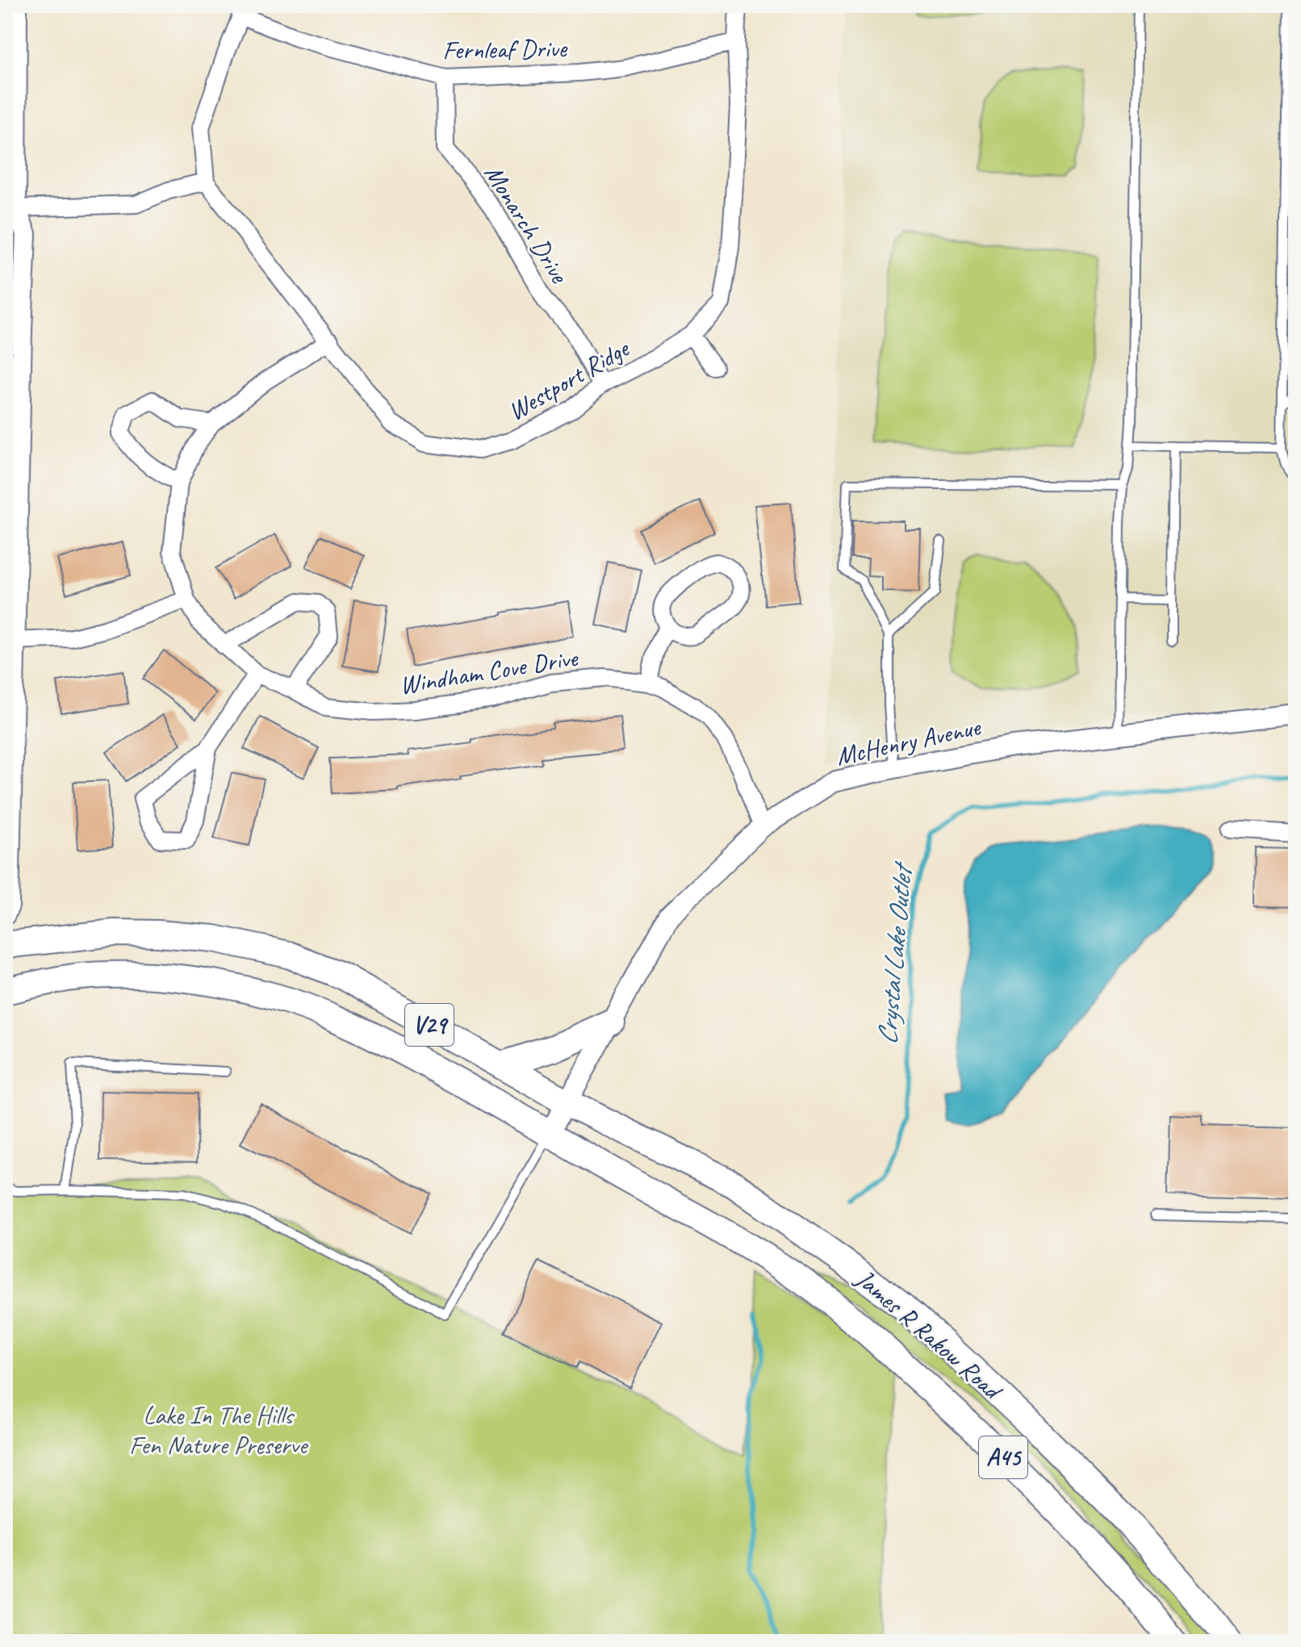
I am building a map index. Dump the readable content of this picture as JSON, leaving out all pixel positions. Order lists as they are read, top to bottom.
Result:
{
  "streets": {
    "main road": ["V29", "James R Rakow Road", "A45"],
    "street": [
      "Fernleaf Drive",
      "Monarch Drive",
      "Westport Ridge",
      "Windham Cove Drive",
      "McHenry Avenue"
    ]
  },
  "crossings": [
    ["Fernleaf Drive", "Monarch Drive"],
    ["Fernleaf Drive", "Westport Ridge"],
    ["Monarch Drive", "Westport Ridge"],
    ["Westport Ridge", "Windham Cove Drive"],
    ["Windham Cove Drive", "McHenry Avenue"],
    ["McHenry Avenue", "V29"],
    ["McHenry Avenue", "James R Rakow Road"],
    ["V29", "James R Rakow Road"]
  ],
  "water": ["Crystal Lake Outlet"],
  "parks": ["Lake In The Hills Fen Nature Preserve"]
}
